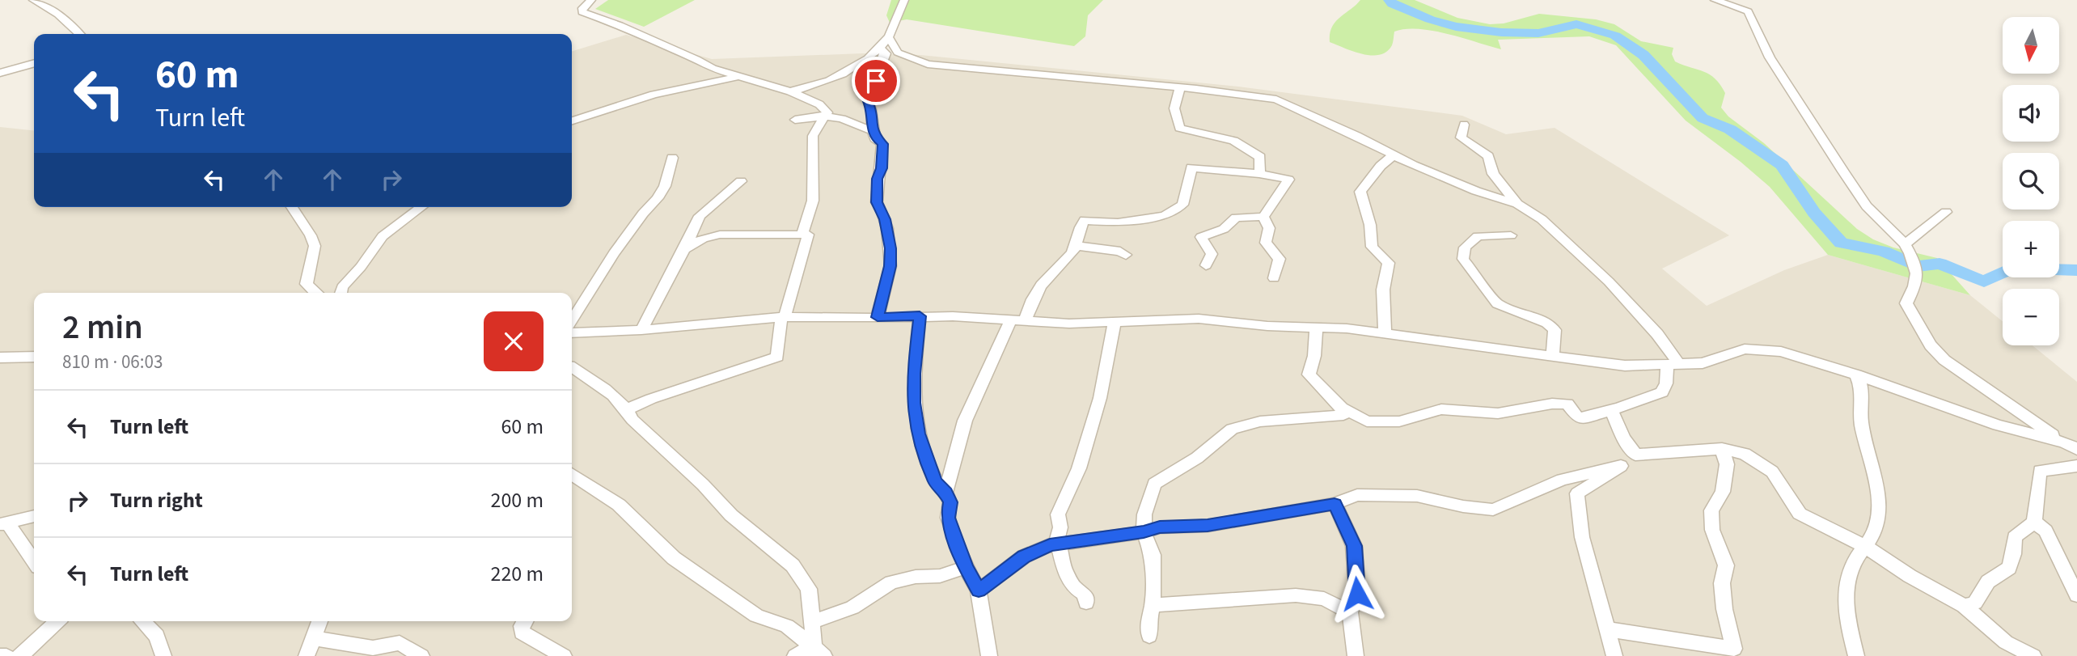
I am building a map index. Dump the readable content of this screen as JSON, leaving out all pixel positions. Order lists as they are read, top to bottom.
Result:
{
  "north": "bottom",
  "page": {
    "map_buttons": ["+", "−"],
    "turn": ["60 m", "Turn left"],
    "heading": ["2 min", "810 m · 06:03"],
    "list": [
      {
        "name": "Turn left",
        "value": "60 m"
      },
      {
        "name": "Turn right",
        "value": "200 m"
      },
      {
        "name": "Turn left",
        "value": "220 m"
      }
    ]
  }
}
